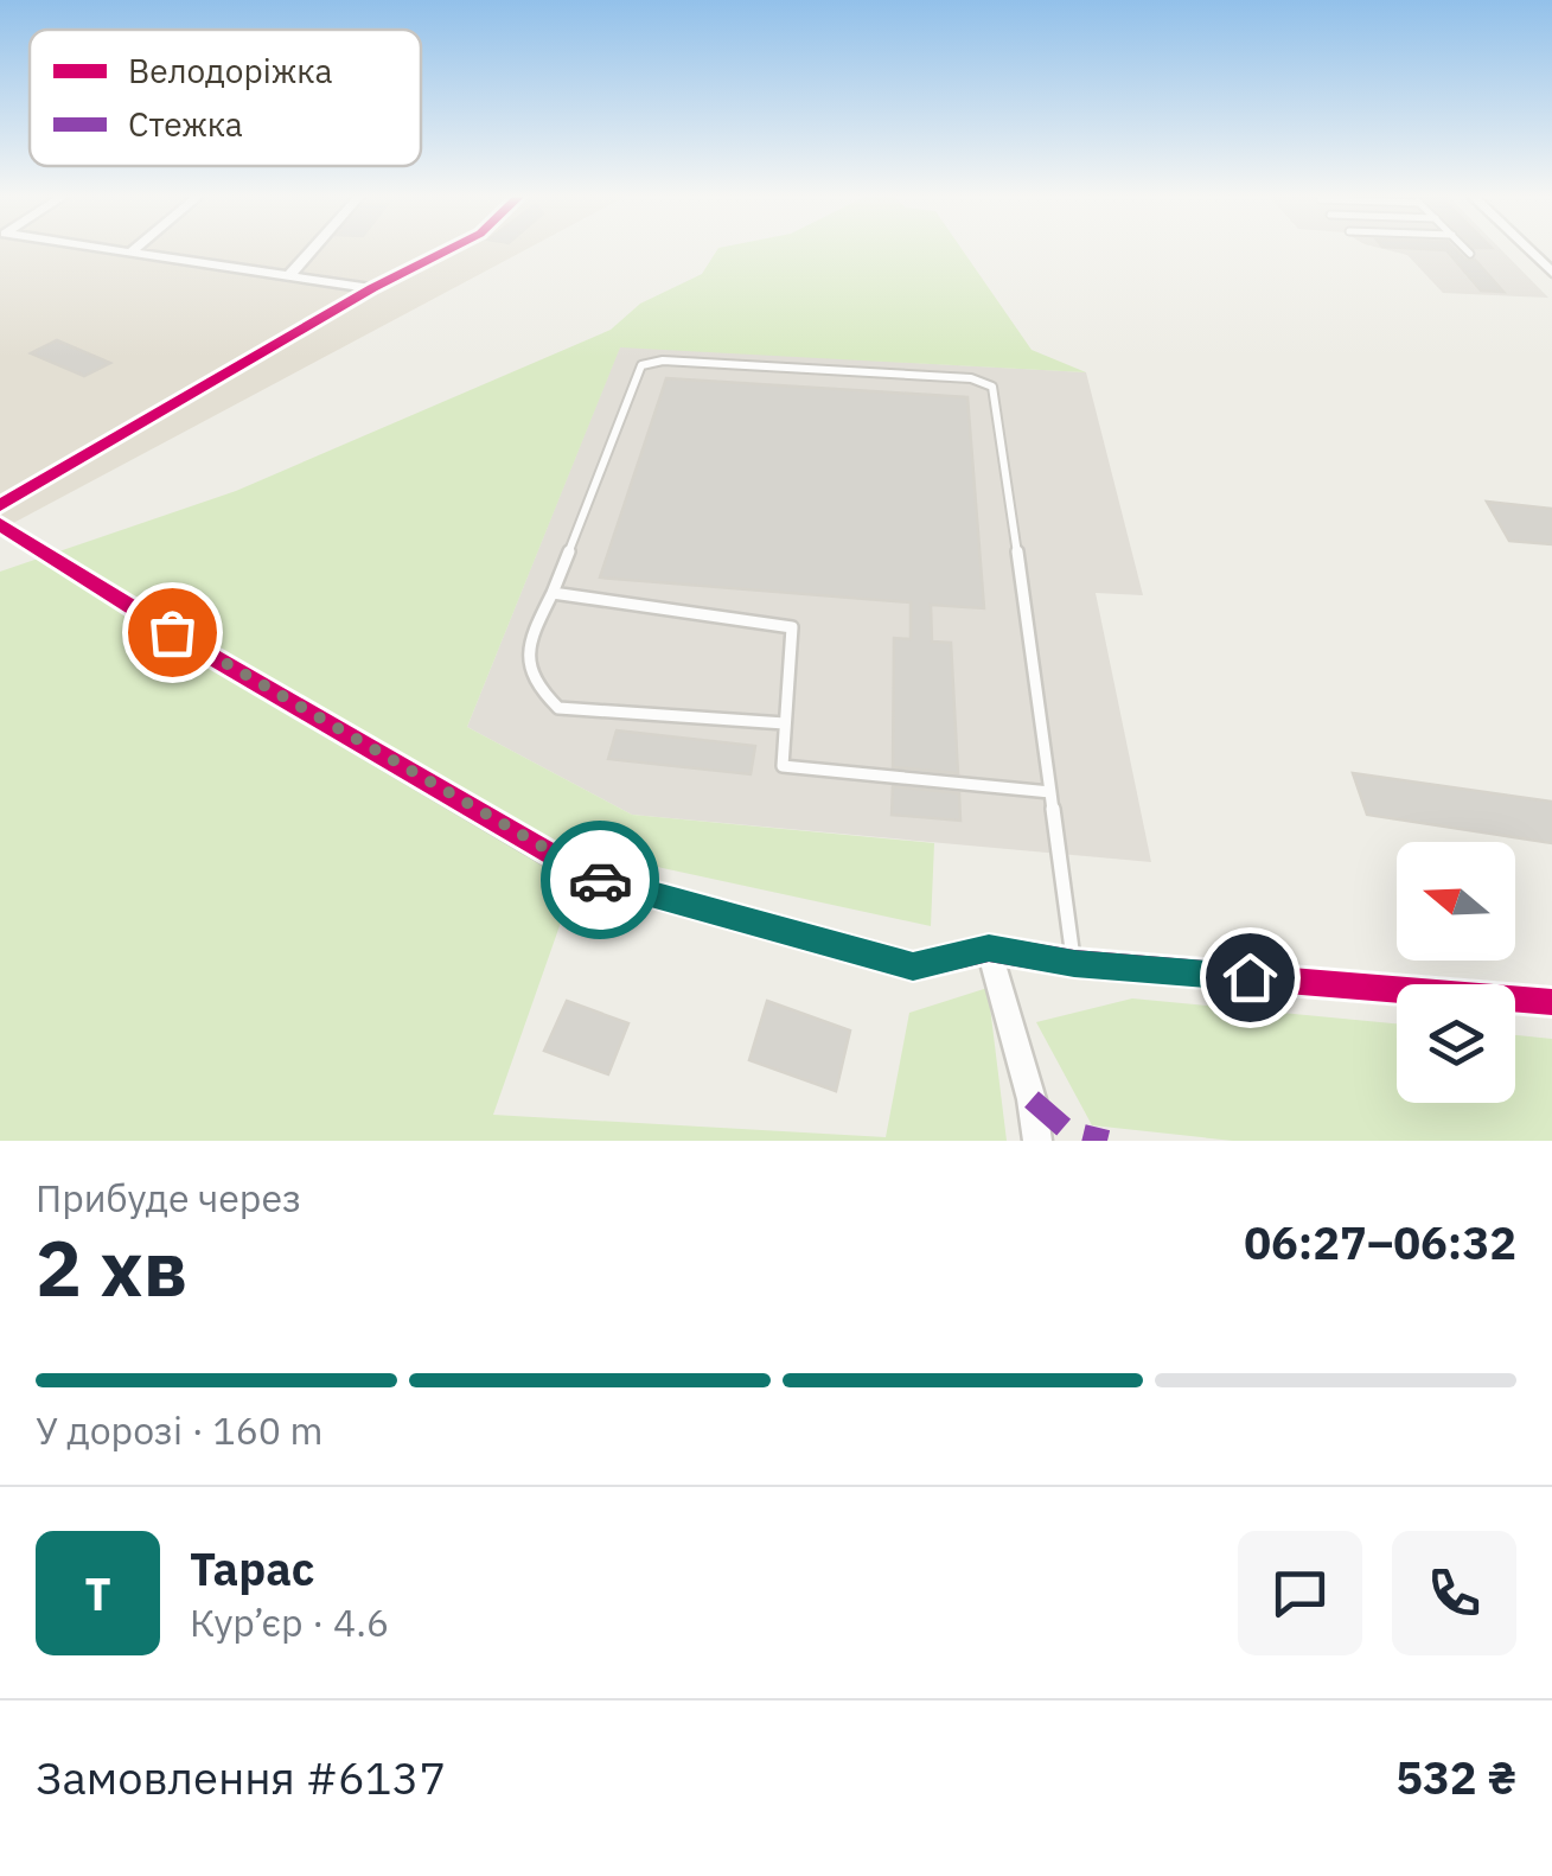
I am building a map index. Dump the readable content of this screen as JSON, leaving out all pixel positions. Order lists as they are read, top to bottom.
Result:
{
  "legend": ["Велодоріжка", "Стежка"],
  "north": "left",
  "page": {
    "heading": ["2 хв", "Прибуде через", "06:27–06:32"],
    "panel": [
      "Тарас",
      "Кур’єр · 4.6",
      "Замовлення #6137",
      "532 ₴"
    ],
    "bar": "У дорозі · 160 m",
    "round": "Т"
  }
}
